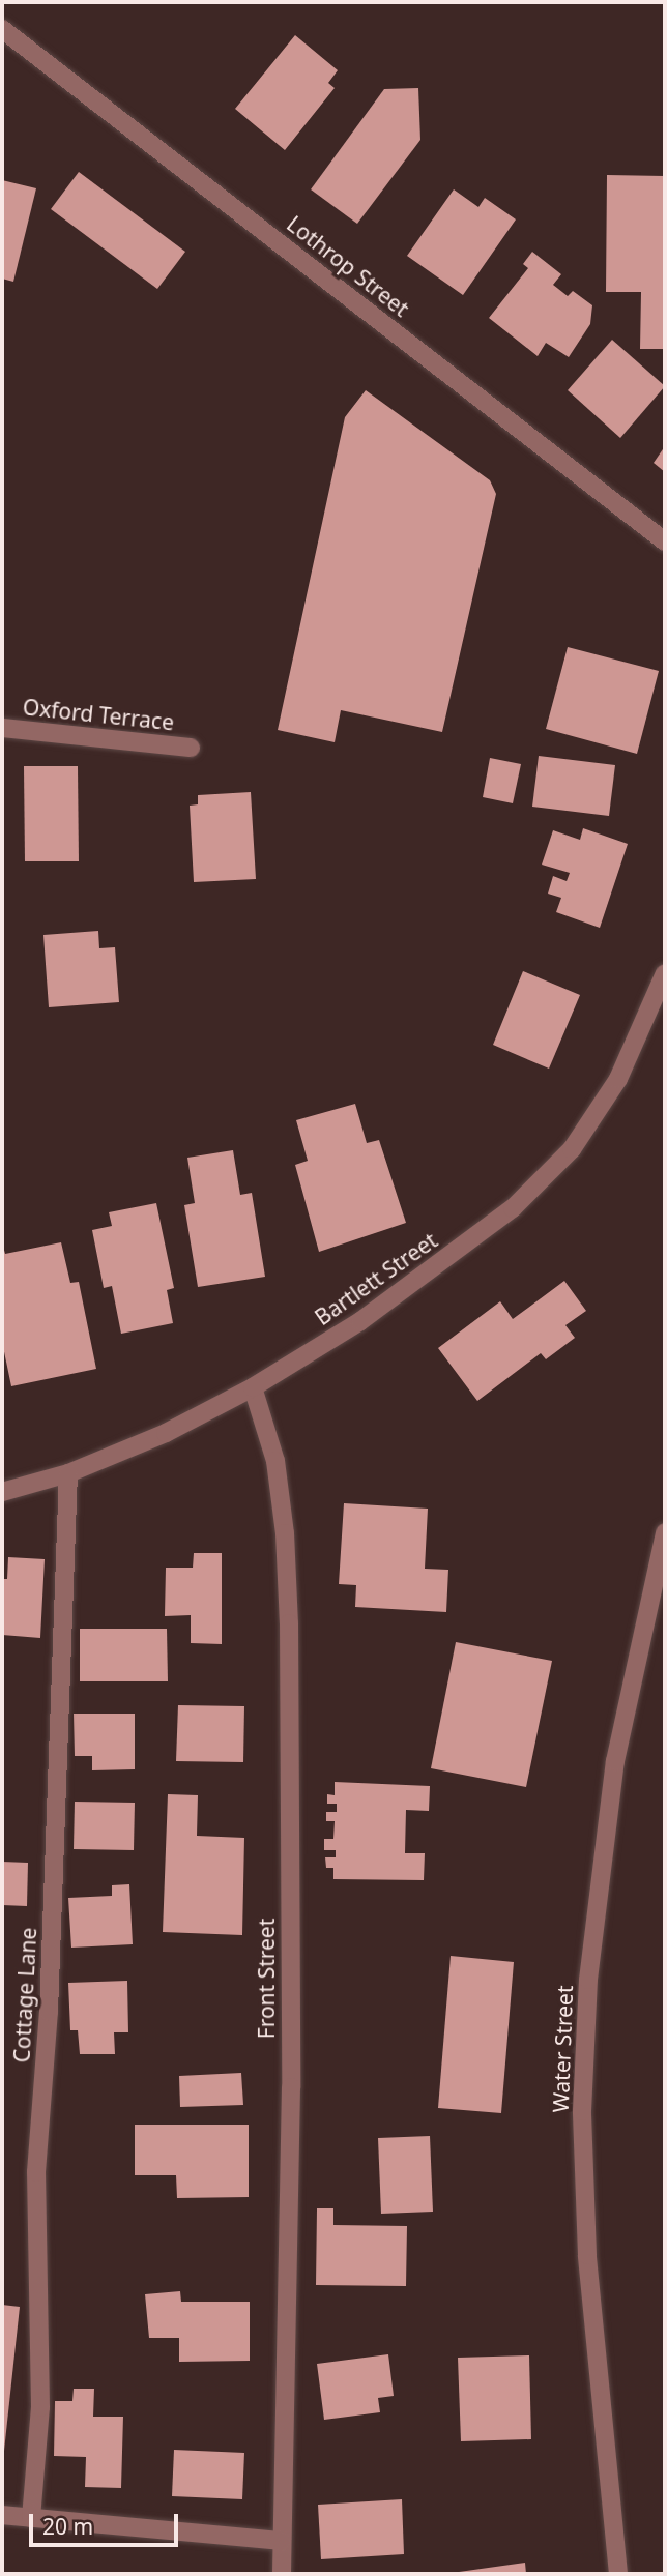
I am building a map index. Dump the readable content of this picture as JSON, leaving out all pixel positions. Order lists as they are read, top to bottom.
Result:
{
  "streets": {
    "street": [
      "Lothrop Street",
      "Oxford Terrace",
      "Bartlett Street",
      "Front Street",
      "Cottage Lane",
      "Water Street"
    ]
  },
  "crossings": [
    ["Bartlett Street", "Front Street"],
    ["Bartlett Street", "Cottage Lane"]
  ],
  "scale_bar": "20 m"
}
